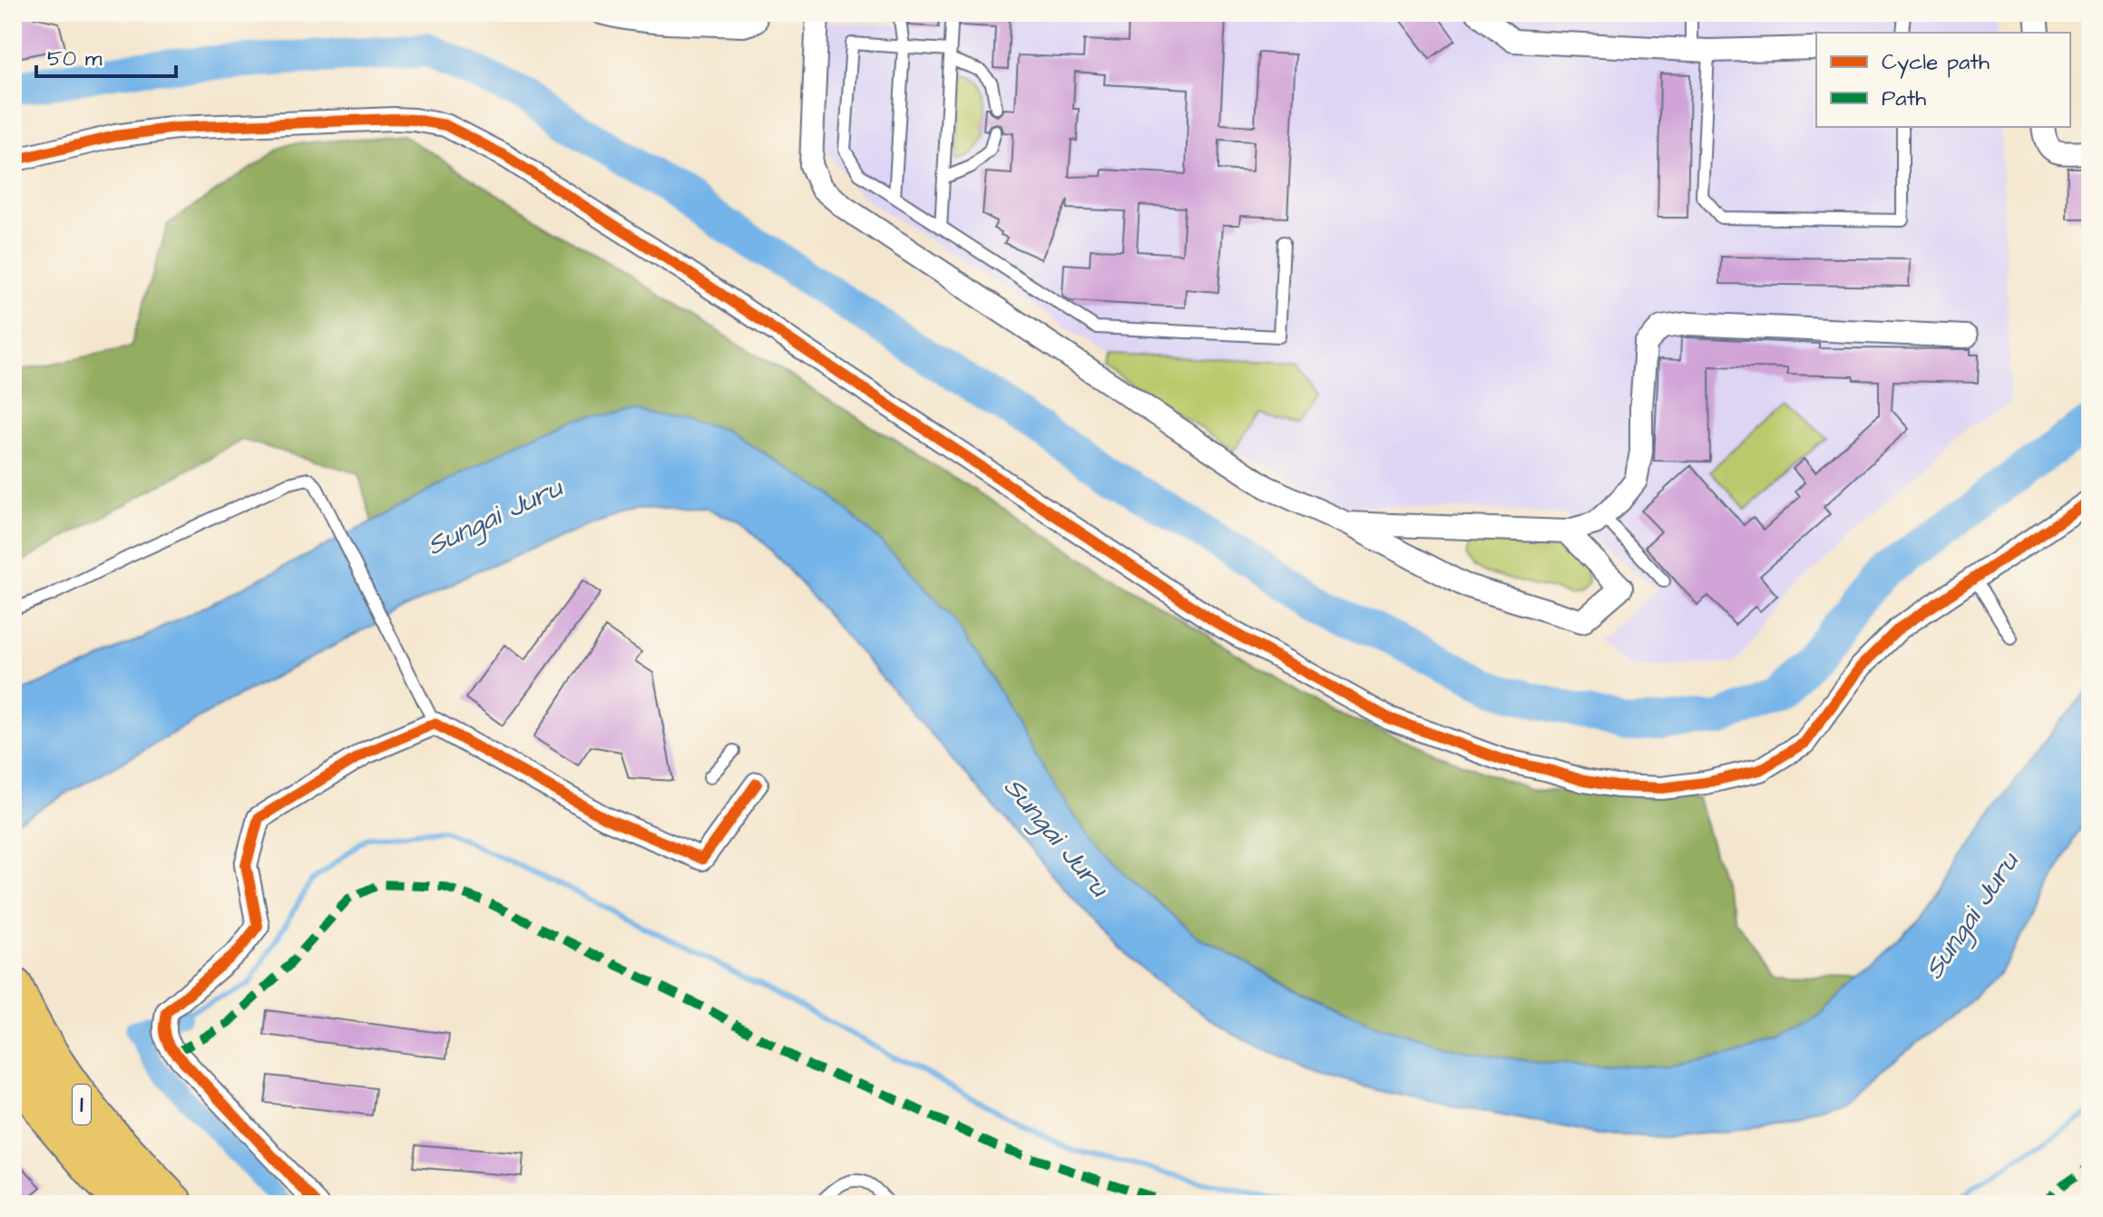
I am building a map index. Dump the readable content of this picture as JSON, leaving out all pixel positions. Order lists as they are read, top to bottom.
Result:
{
  "streets": {
    "highway": ["1"]
  },
  "water": ["Sungai Juru"],
  "legend": ["Cycle path", "Path"],
  "scale_bar": "50 m"
}
